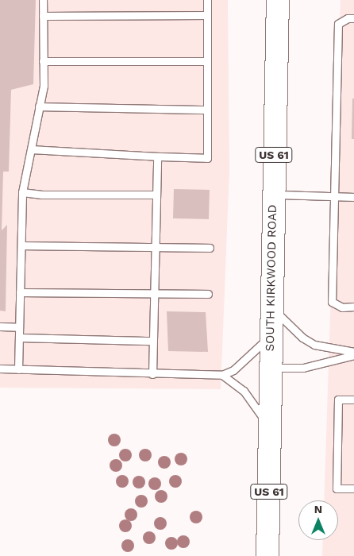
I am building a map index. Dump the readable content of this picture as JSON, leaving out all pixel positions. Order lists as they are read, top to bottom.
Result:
{
  "streets": {
    "main road": ["US 61", "SOUTH KIRKWOOD ROAD"]
  },
  "north": "top"
}
